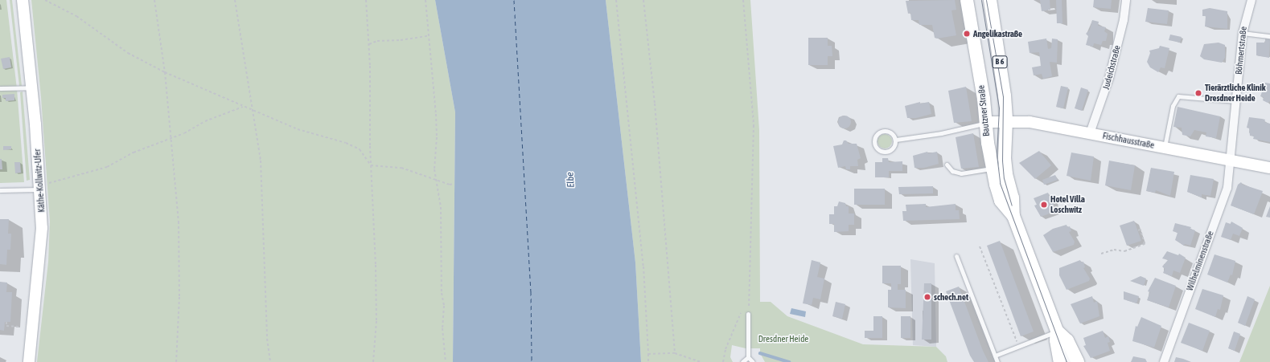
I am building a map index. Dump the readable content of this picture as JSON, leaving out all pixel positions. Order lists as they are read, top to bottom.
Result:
{
  "streets": {
    "main road": [
      "B 6",
      "Bautzner Straße",
      "Fischhausstraße",
      "Käthe-Kollwitz-Ufer"
    ],
    "street": ["Böhmertstraße", "Judeichstraße", "Wilhelminenstraße"]
  },
  "crossings": [
    ["Böhmertstraße", "Fischhausstraße"],
    ["Böhmertstraße", "Wilhelminenstraße"],
    ["Judeichstraße", "Fischhausstraße"],
    ["Bautzner Straße", "Fischhausstraße"],
    ["Fischhausstraße", "Wilhelminenstraße"]
  ],
  "water": ["Elbe"],
  "parks": ["Dresdner Heide"],
  "places": [
    "Angelikastraße",
    "Tierärztliche Klinik Dresdner Heide",
    "Hotel Villa Loschwitz",
    "schech.net"
  ]
}
